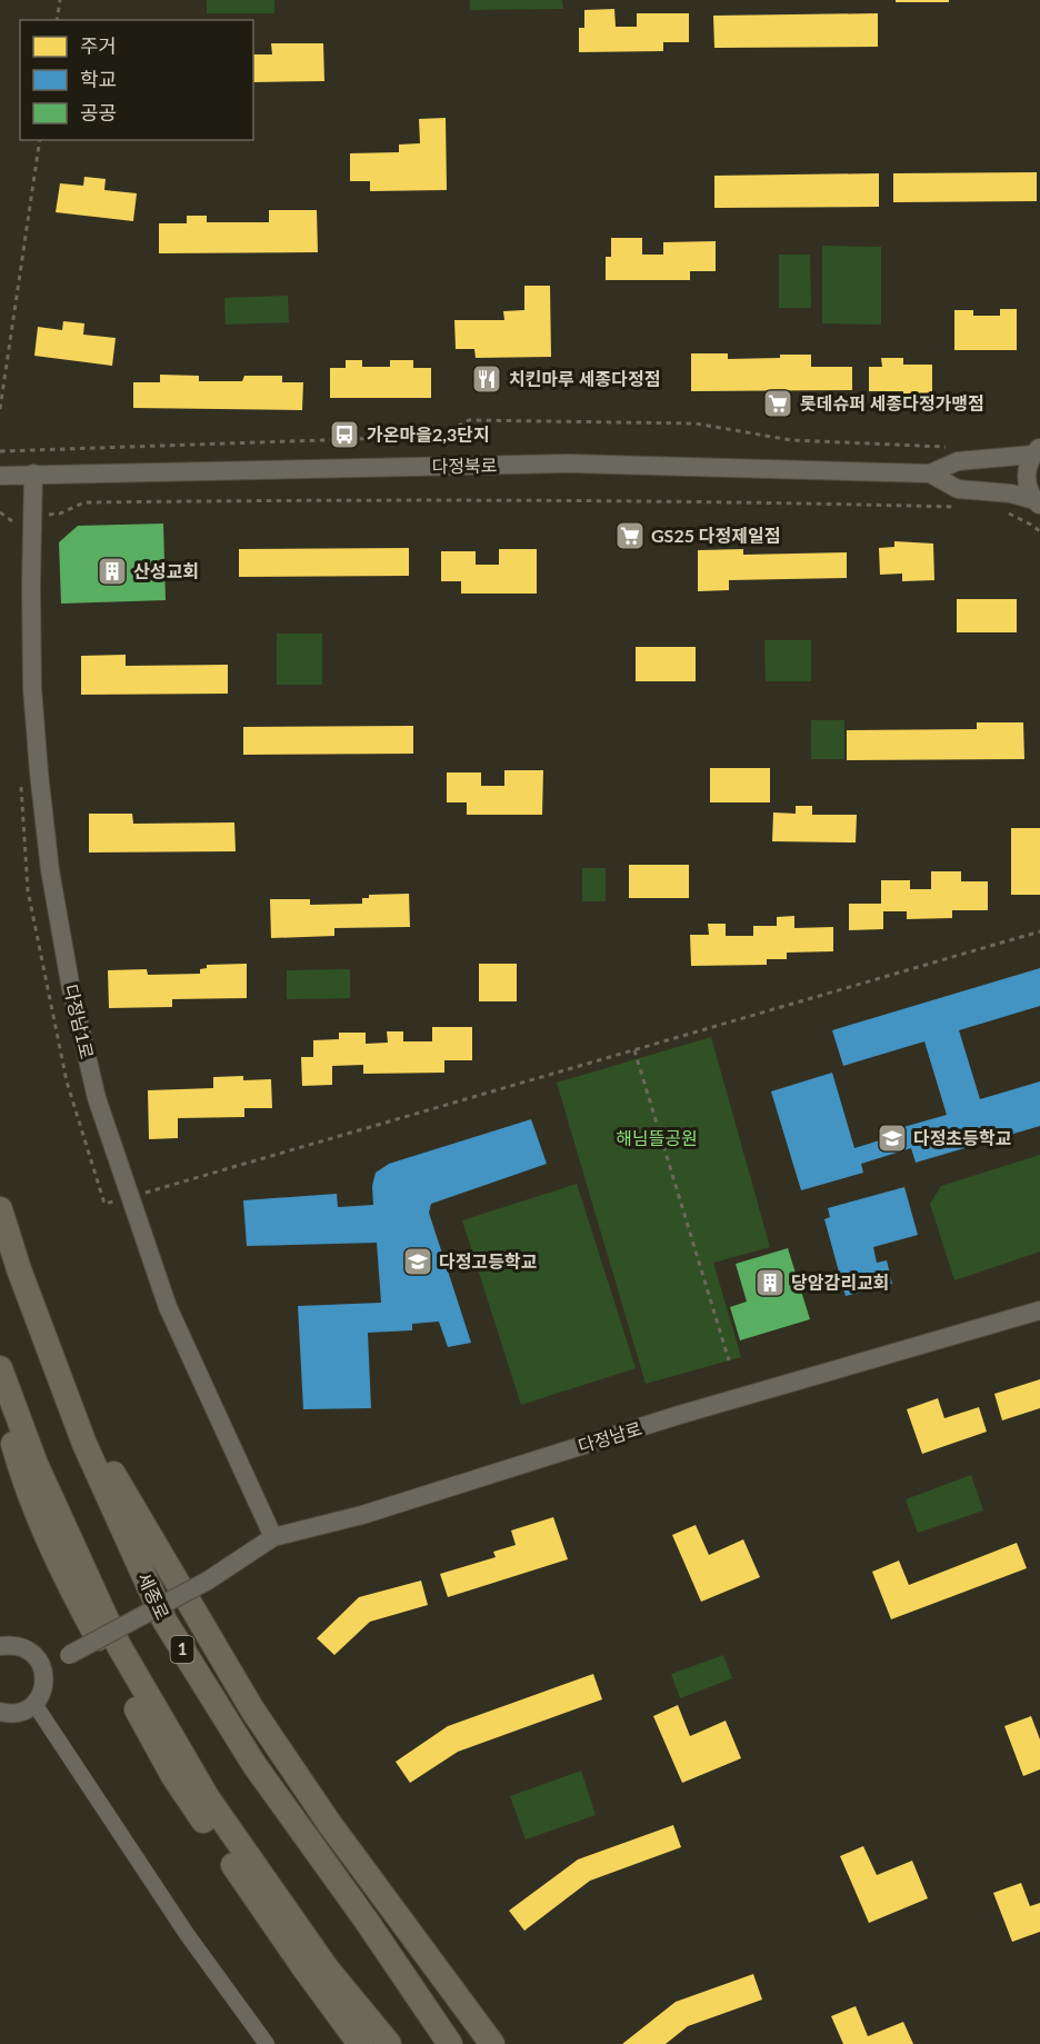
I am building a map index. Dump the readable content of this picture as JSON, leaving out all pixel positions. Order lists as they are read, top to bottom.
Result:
{
  "streets": {
    "highway": ["세종로", "1"],
    "street": ["다정북로", "다정남1로", "다정남로"]
  },
  "crossings": [
    ["다정북로", "다정남1로"],
    ["다정남1로", "다정남로"]
  ],
  "parks": ["해님뜰공원"],
  "places": {
    "restaurant": ["치킨마루 세종다정점"],
    "supermarket": ["롯데슈퍼 세종다정가맹점", "GS25 다정제일점"],
    "bus stop": ["가온마을2,3단지"],
    "building": ["산성교회", "당암감리교회"],
    "school or university": ["다정초등학교", "다정고등학교"]
  },
  "legend": ["주거", "학교", "공공"]
}
